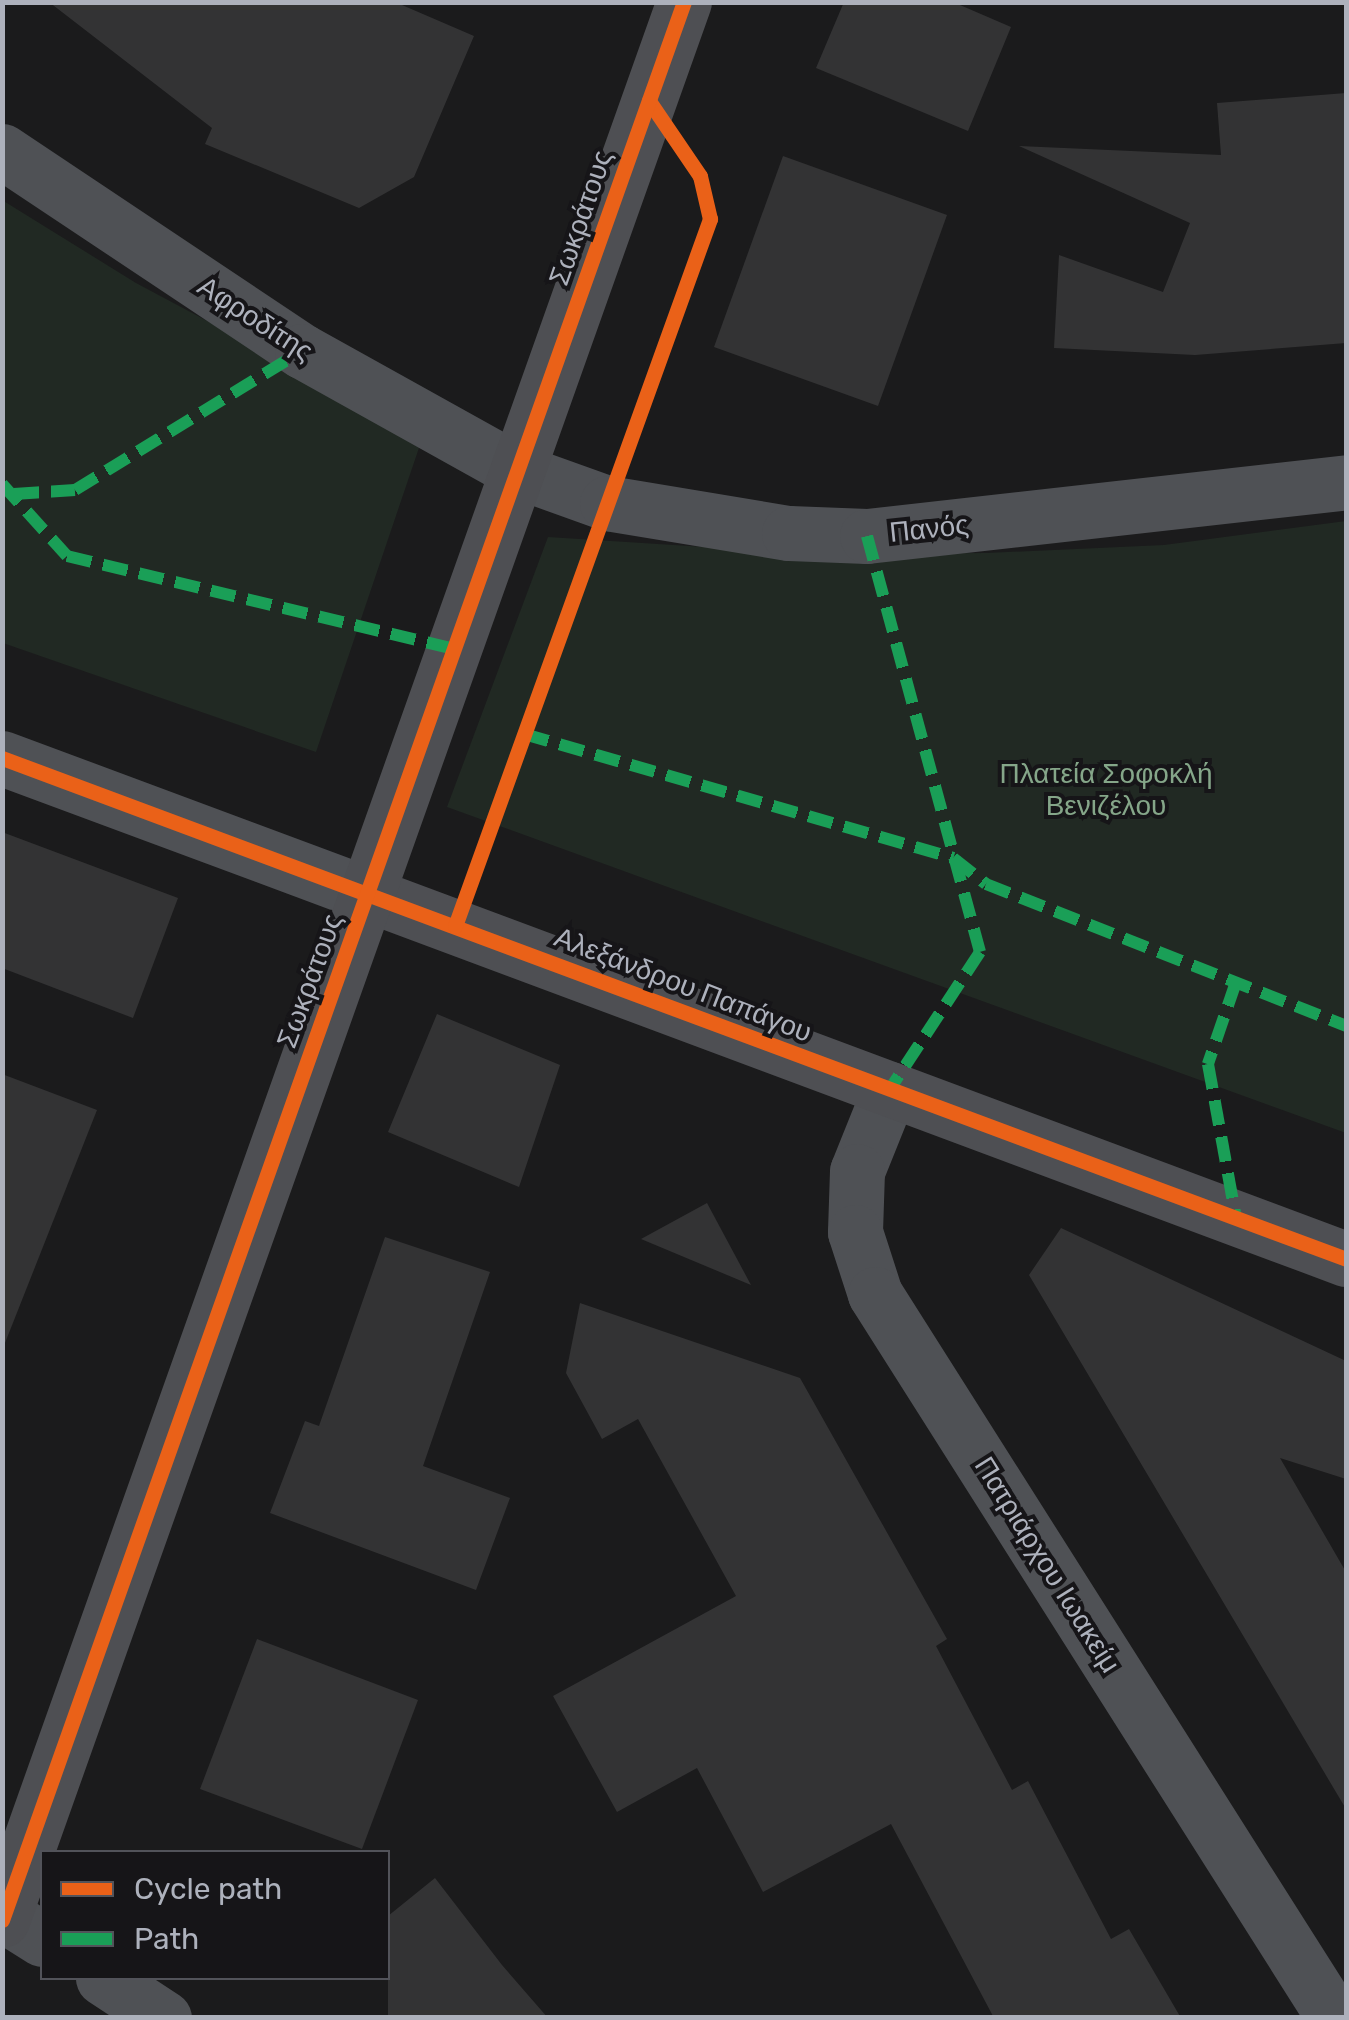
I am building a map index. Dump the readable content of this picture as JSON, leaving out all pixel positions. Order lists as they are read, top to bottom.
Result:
{
  "streets": {
    "street": [
      "Σωκράτους",
      "Αφροδίτης",
      "Πανός",
      "Αλεξάνδρου Παπάγου",
      "Πατριάρχου Ιωακείμ"
    ]
  },
  "crossings": [
    ["Σωκράτους", "Αφροδίτης"],
    ["Σωκράτους", "Πανός"],
    ["Σωκράτους", "Αλεξάνδρου Παπάγου"],
    ["Αφροδίτης", "Πανός"],
    ["Αλεξάνδρου Παπάγου", "Πατριάρχου Ιωακείμ"]
  ],
  "parks": ["Πλατεία Σοφοκλή Βενιζέλου"],
  "legend": ["Cycle path", "Path"]
}
